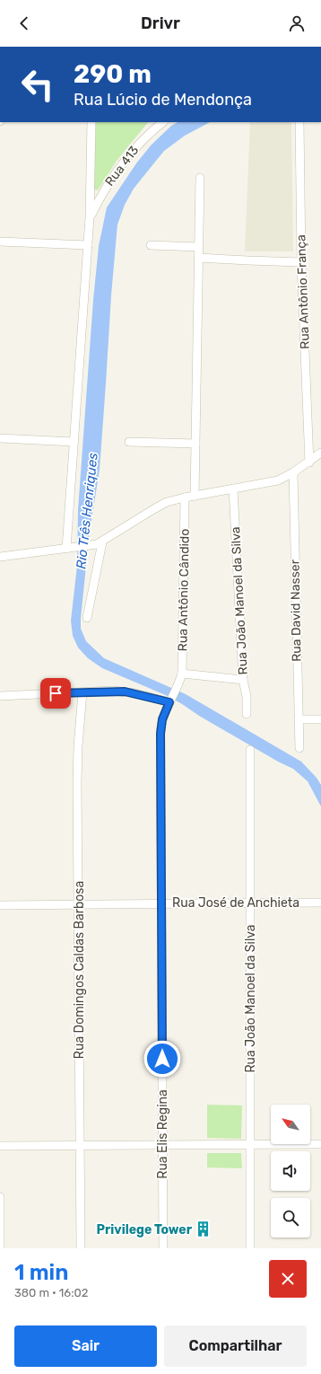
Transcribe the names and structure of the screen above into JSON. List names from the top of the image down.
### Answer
{
  "streets": {
    "street": [
      "Rua 413",
      "Rua Antônio França",
      "Rua Antônio Cândido",
      "Rua João Manoel da Silva",
      "Rua David Nasser",
      "Rua José de Anchieta",
      "Rua Domingos Caldas Barbosa",
      "Rua Elis Regina"
    ]
  },
  "crossings": [
    ["Rua Antônio Cândido", "Rua Elis Regina"],
    ["Rua João Manoel da Silva", "Rua José de Anchieta"],
    ["Rua José de Anchieta", "Rua Domingos Caldas Barbosa"],
    ["Rua José de Anchieta", "Rua Elis Regina"]
  ],
  "water": ["Rio Três Henriques"],
  "places": {
    "building": ["Privilege Tower"]
  },
  "north": "top left",
  "page": {
    "header": "Drivr",
    "turn": ["290 m", "Rua Lúcio de Mendonça"],
    "heading": ["1 min", "380 m · 16:02"],
    "buttons": ["Sair", "Compartilhar"]
  }
}
